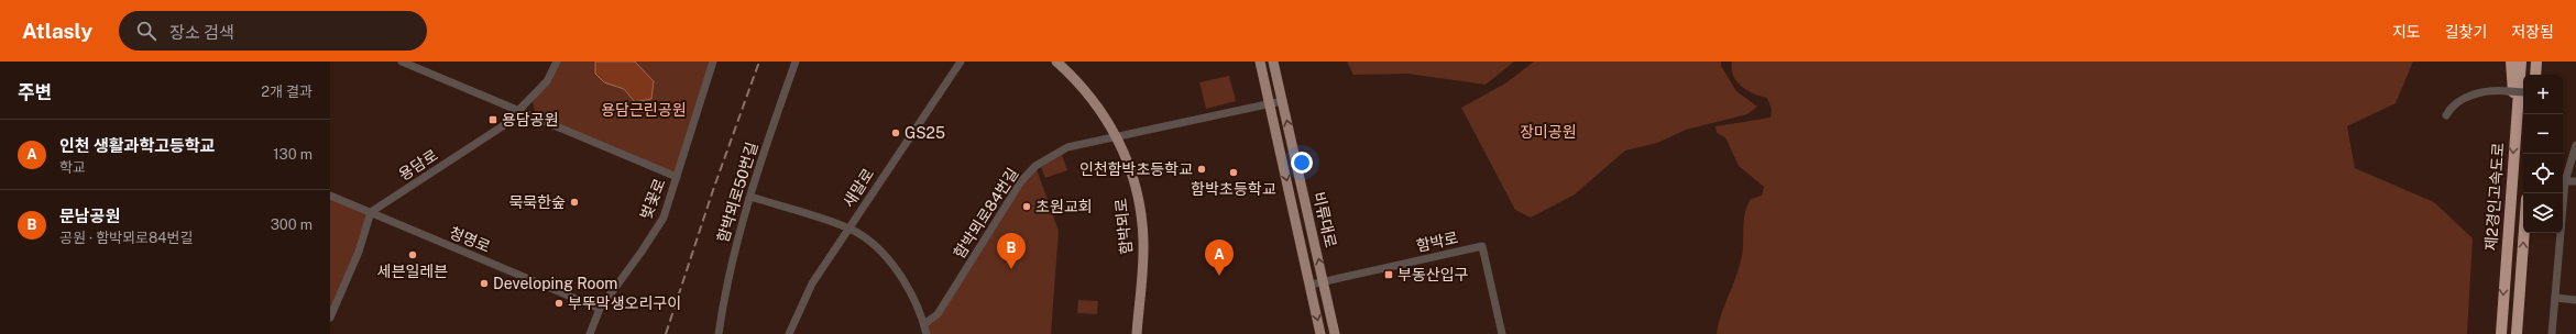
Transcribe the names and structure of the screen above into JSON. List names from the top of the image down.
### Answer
{
  "streets": {
    "highway": ["제2경인고속도로"],
    "main road": ["비류대로", "함박뫼로"],
    "street": [
      "용담로",
      "새말로",
      "함박뫼로50번길",
      "벚꽃로",
      "함박뫼로84번길",
      "청명로",
      "함박로"
    ]
  },
  "crossings": [
    ["용담로", "청명로"],
    ["벚꽃로", "청명로"],
    ["함박뫼로84번길", "비류대로"],
    ["함박뫼로84번길", "함박뫼로"],
    ["비류대로", "함박로"]
  ],
  "parks": ["용담근린공원", "장미공원"],
  "places": {
    "transit": ["용담공원", "부동산입구"],
    "other": [
      "GS25",
      "인천함박초등학교",
      "함박초등학교",
      "묵묵한숲",
      "초원교회",
      "세븐일레븐",
      "Developing Room",
      "부뚜막생오리구이"
    ]
  },
  "page": {
    "header": "Atlasly",
    "search": "장소 검색",
    "nav": ["지도", "길찾기", "저장됨"],
    "heading": ["주변", "2개 결과"],
    "map_buttons": ["+", "−"],
    "list": [
      {
        "mark": "A",
        "name": "인천 생활과학고등학교",
        "note": "학교",
        "value": "130 m"
      },
      {
        "mark": "B",
        "name": "문남공원",
        "note": "공원 · 함박뫼로84번길",
        "value": "300 m"
      }
    ],
    "pins": ["B", "A"]
  }
}
